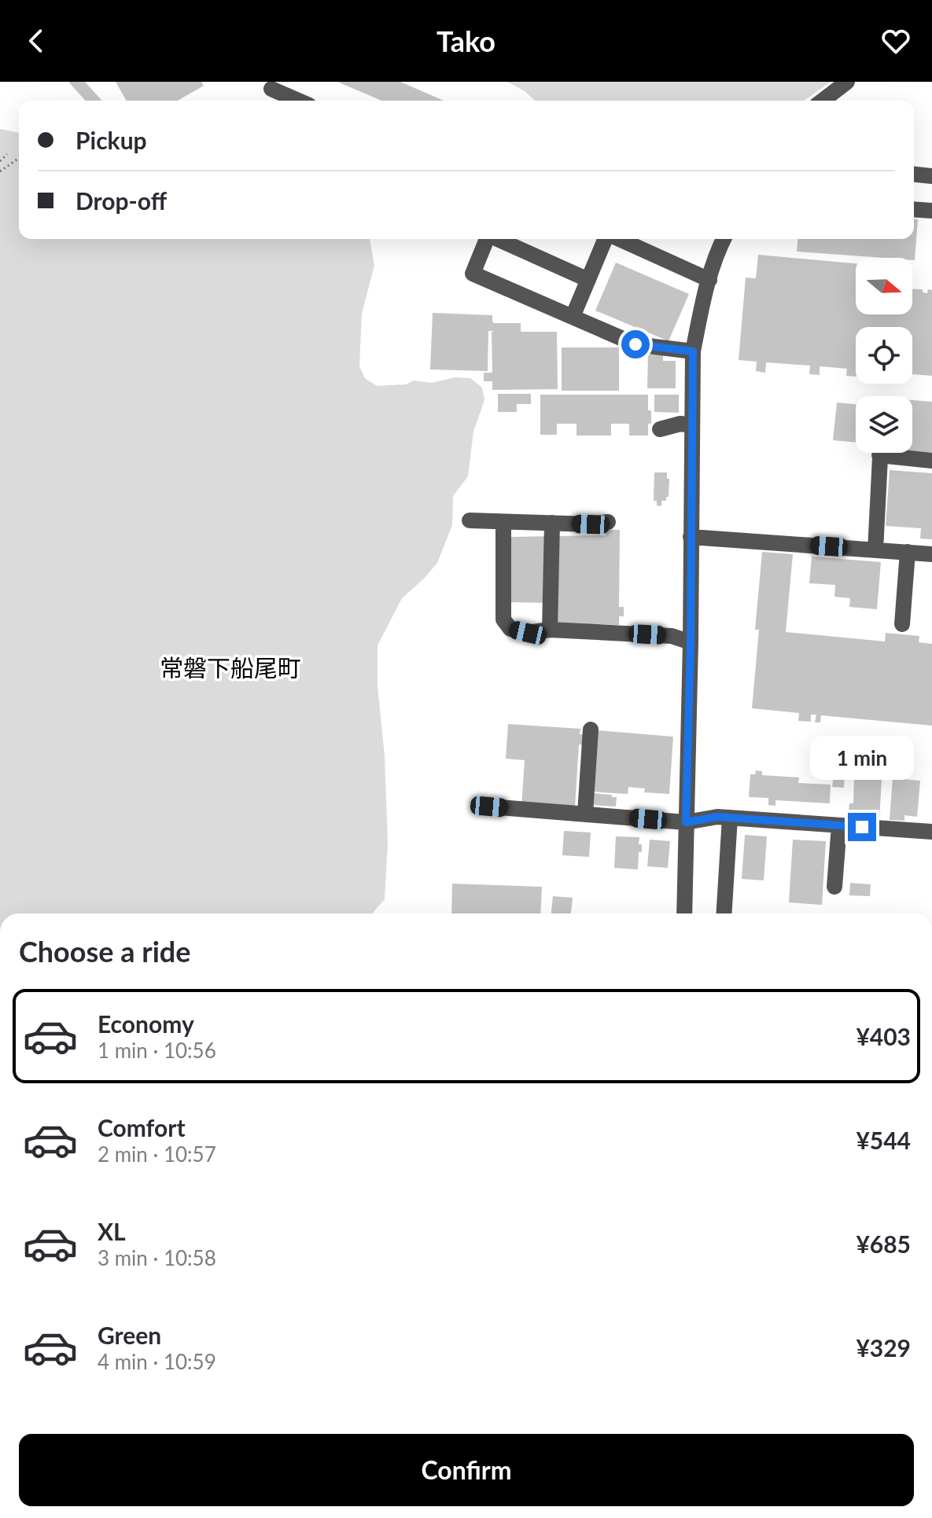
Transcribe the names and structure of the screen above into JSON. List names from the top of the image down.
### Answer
{
  "districts": ["常磐下船尾町"],
  "north": "right",
  "page": {
    "header": "Tako",
    "banner": ["Pickup", "Drop-off"],
    "bubble": "1 min",
    "heading": "Choose a ride",
    "list": [
      {
        "name": "Economy",
        "note": "1 min · 10:56",
        "value": "¥403"
      },
      {
        "name": "Comfort",
        "note": "2 min · 10:57",
        "value": "¥544"
      },
      {
        "name": "XL",
        "note": "3 min · 10:58",
        "value": "¥685"
      },
      {
        "name": "Green",
        "note": "4 min · 10:59",
        "value": "¥329"
      }
    ],
    "buttons": "Confirm"
  }
}
